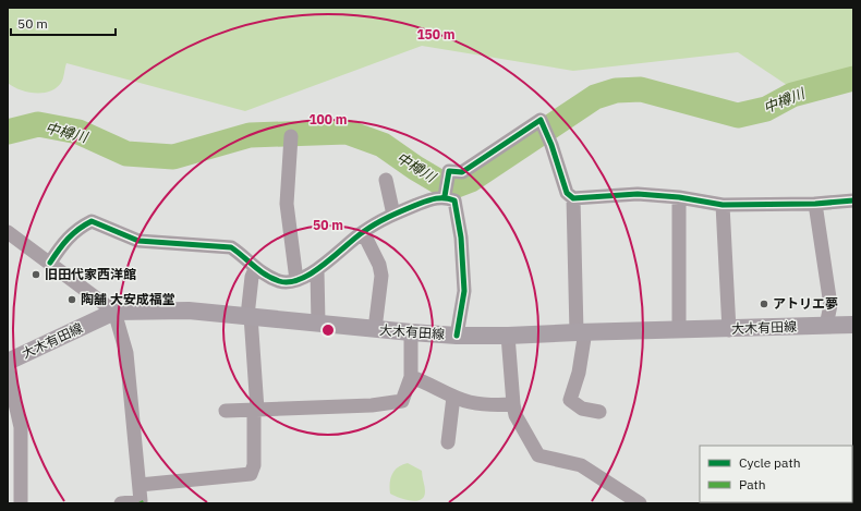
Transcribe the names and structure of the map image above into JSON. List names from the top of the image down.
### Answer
{
  "streets": {
    "main road": ["大木有田線"]
  },
  "water": ["中樽川"],
  "places": ["旧田代家西洋館", "陶舗 大安成福堂", "アトリエ夢"],
  "legend": ["Cycle path", "Path"],
  "scale_bar": "50 m",
  "rings": ["150 m", "100 m", "50 m"]
}
